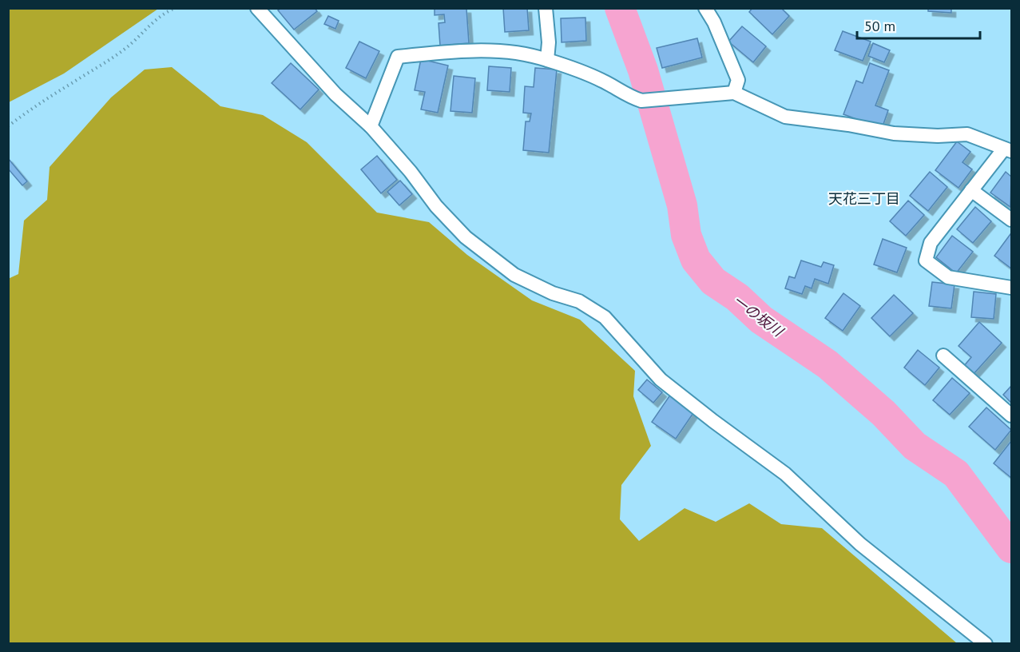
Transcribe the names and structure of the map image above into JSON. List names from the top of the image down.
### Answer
{
  "districts": ["天花三丁目"],
  "water": ["一の坂川"],
  "scale_bar": "50 m"
}
